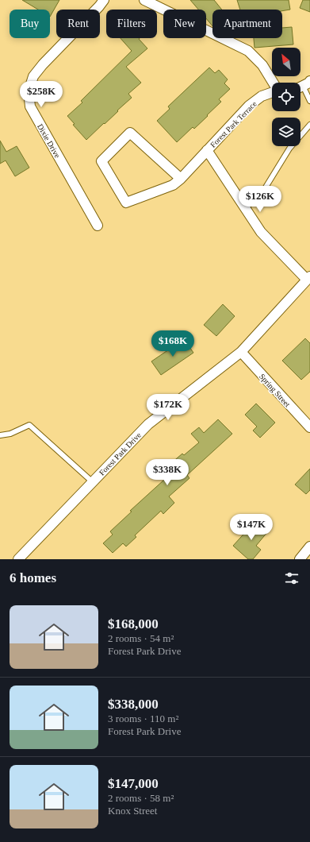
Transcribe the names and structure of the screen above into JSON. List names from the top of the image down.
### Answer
{
  "streets": {
    "street": [
      "Forest Park Terrace",
      "Dixie Drive",
      "Spring Street",
      "Forest Park Drive"
    ]
  },
  "crossings": [
    ["Forest Park Terrace", "Forest Park Drive"],
    ["Spring Street", "Forest Park Drive"]
  ],
  "north": "top left",
  "page": {
    "chip": [
      "Buy",
      "Rent",
      "Filters",
      "New",
      "Apartment"
    ],
    "price": [
      "$258K",
      "$126K",
      "$168K",
      "$172K",
      "$338K",
      "$147K"
    ],
    "heading": "6 homes",
    "list": [
      {
        "name": "$168,000",
        "note": "2 rooms · 54 m² · Forest Park Drive"
      },
      {
        "name": "$338,000",
        "note": "3 rooms · 110 m² · Forest Park Drive"
      },
      {
        "name": "$147,000",
        "note": "2 rooms · 58 m² · Knox Street"
      }
    ]
  }
}
